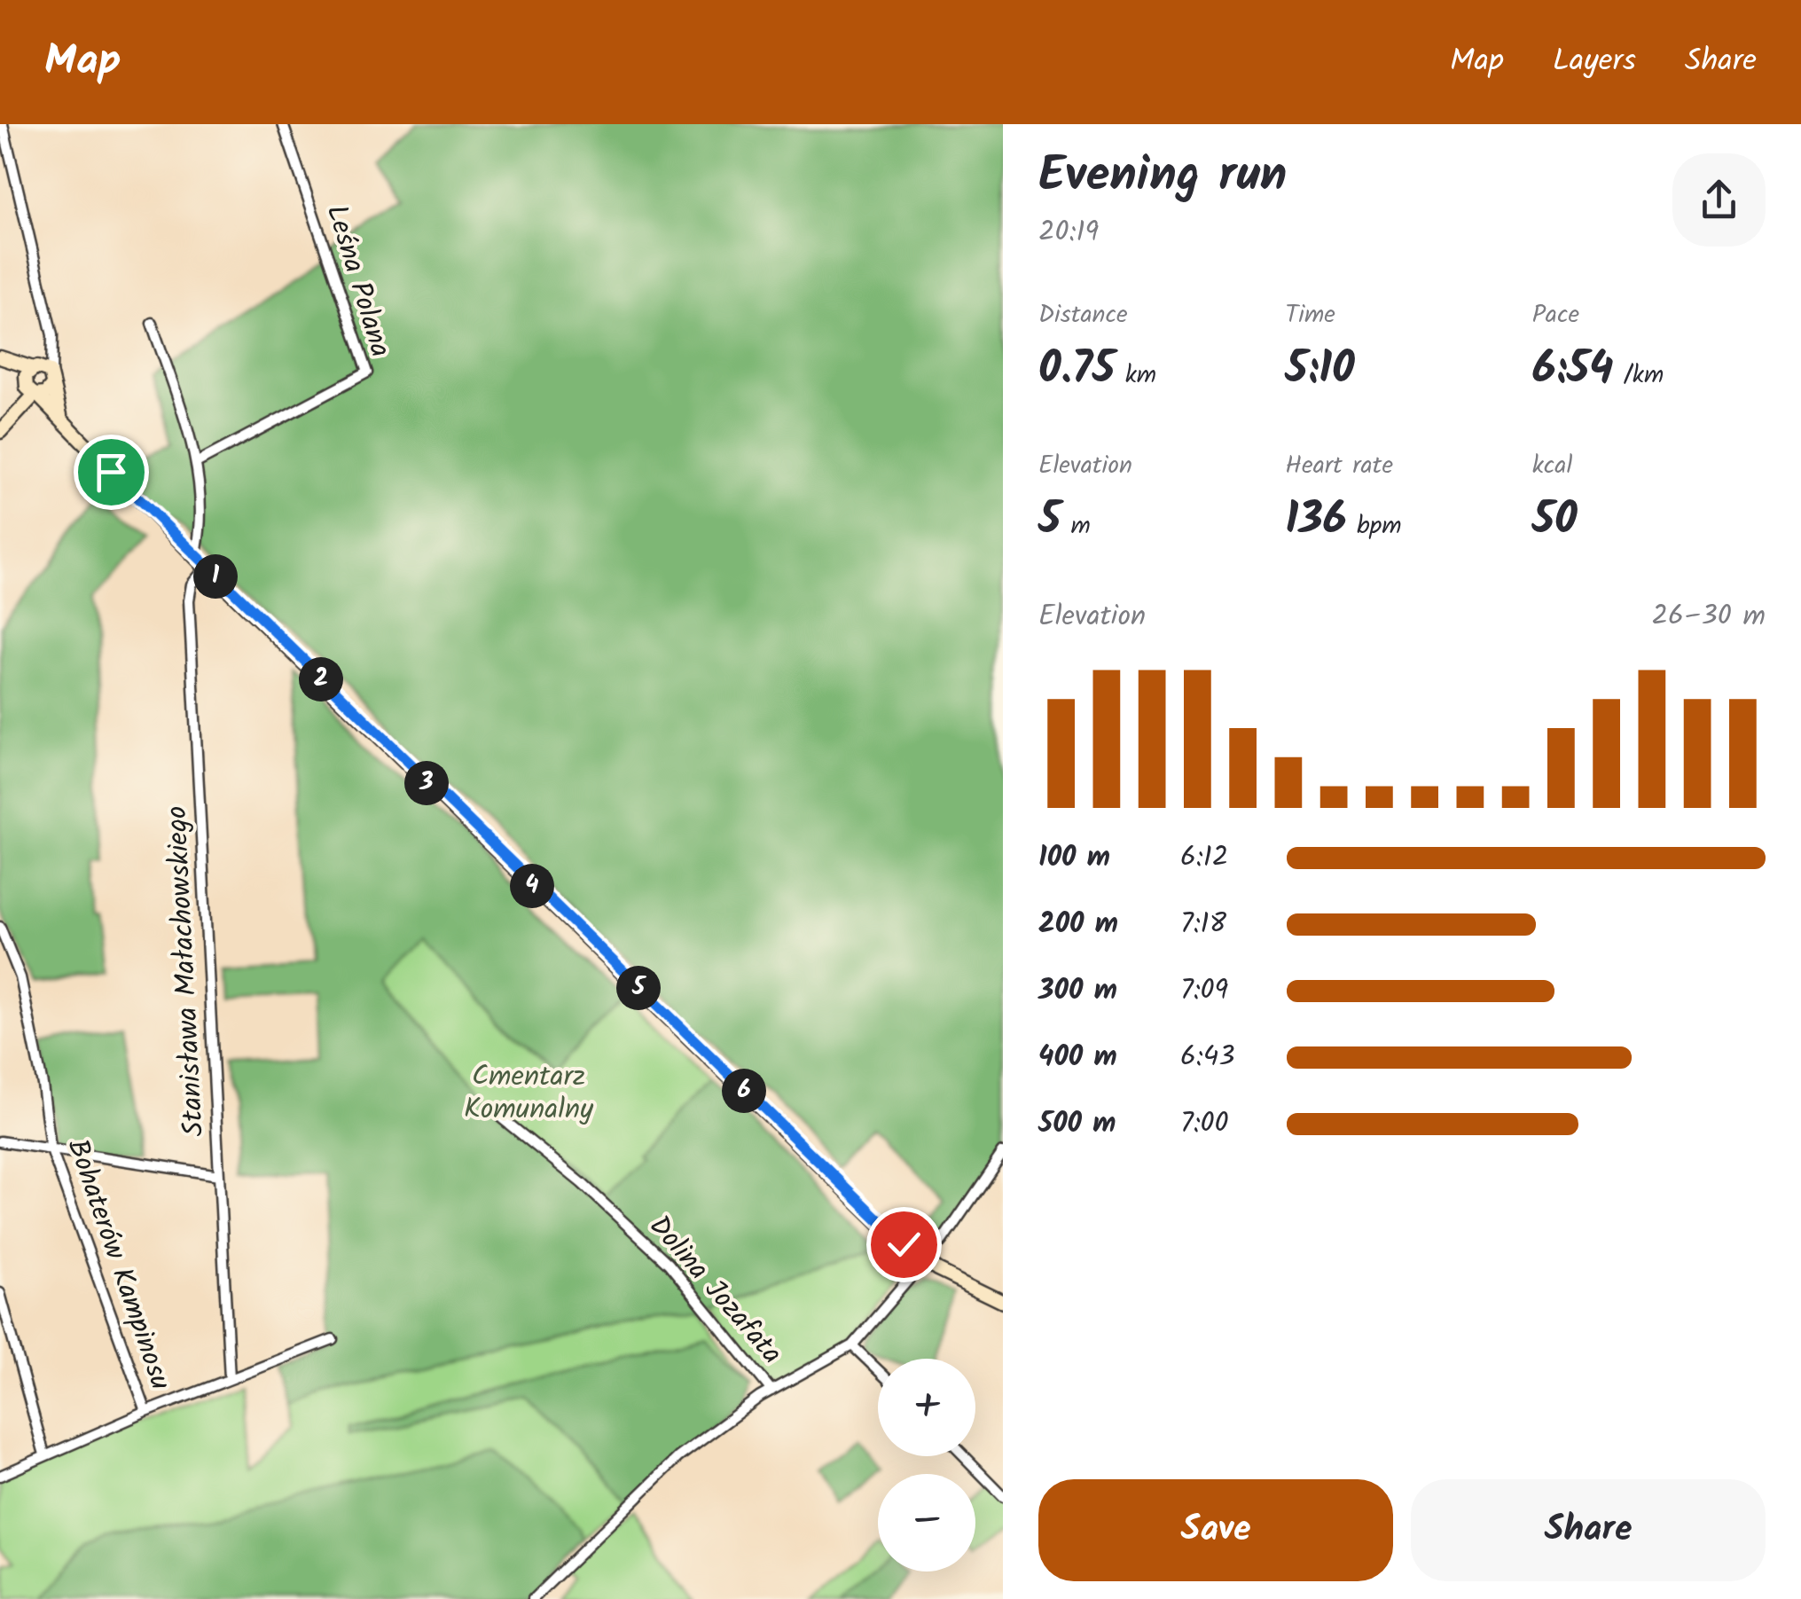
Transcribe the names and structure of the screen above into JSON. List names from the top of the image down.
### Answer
{
  "streets": {
    "street": [
      "Leśna Polana",
      "Stanisława Małachowskiego",
      "Bohaterów Kampinosu",
      "Dolina Jozafata"
    ]
  },
  "parks": ["Cmentarz Komunalny"],
  "page": {
    "header": "Map",
    "nav": ["Map", "Layers", "Share"],
    "heading": ["Evening run", "20:19"],
    "stats": [
      ["Distance", "0.75 km"],
      ["Time", "5:10"],
      ["Pace", "6:54 /km"],
      ["Elevation", "5 m"],
      ["Heart rate", "136 bpm"],
      ["kcal", "50"]
    ],
    "pins": [
      "1",
      "2",
      "3",
      "4",
      "5",
      "6"
    ],
    "chart": ["Elevation", "26–30 m"],
    "list": [
      {
        "name": "100 m",
        "note": "6:12"
      },
      {
        "name": "200 m",
        "note": "7:18"
      },
      {
        "name": "300 m",
        "note": "7:09"
      },
      {
        "name": "400 m",
        "note": "6:43"
      },
      {
        "name": "500 m",
        "note": "7:00"
      }
    ],
    "map_buttons": ["+", "−"],
    "buttons": ["Save", "Share"]
  }
}
